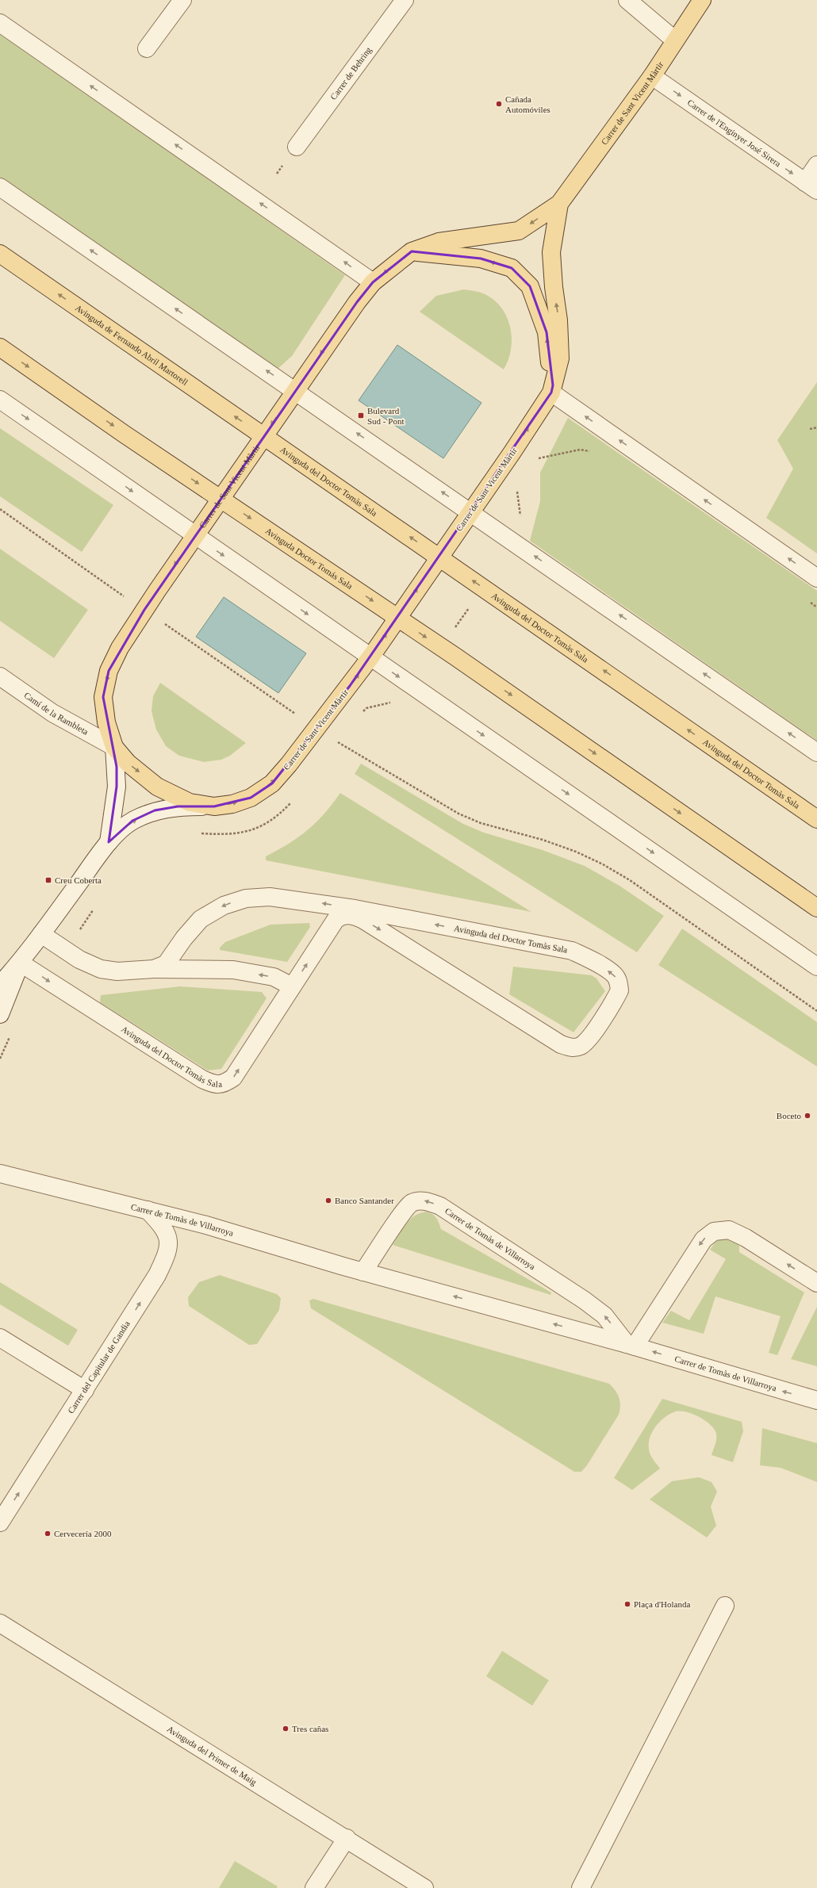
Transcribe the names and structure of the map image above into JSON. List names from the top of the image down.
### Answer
{
  "streets": {
    "main road": [
      "Carrer de Sant Vicent Màrtir",
      "Avinguda de Fernando Abril Martorell",
      "Avinguda del Doctor Tomàs Sala",
      "Avinguda Doctor Tomás Sala"
    ],
    "street": [
      "Carrer de Behring",
      "Carrer de l'Enginyer José Sirera",
      "Camí de la Rambleta",
      "Carrer de Tomàs de Villarroya",
      "Carrer del Capitular de Gandia",
      "Avinguda del Primer de Maig"
    ]
  },
  "crossings": [
    ["Carrer de Sant Vicent Màrtir", "Carrer de l'Enginyer José Sirera"],
    ["Carrer de Sant Vicent Màrtir", "Avinguda de Fernando Abril Martorell"],
    ["Carrer de Sant Vicent Màrtir", "Avinguda del Doctor Tomàs Sala"],
    ["Carrer de Sant Vicent Màrtir", "Avinguda Doctor Tomás Sala"],
    ["Carrer de Sant Vicent Màrtir", "Camí de la Rambleta"],
    ["Avinguda de Fernando Abril Martorell", "Avinguda del Doctor Tomàs Sala"],
    ["Carrer de Tomàs de Villarroya", "Carrer del Capitular de Gandia"]
  ],
  "one_way": [
    "Carrer de l'Enginyer José Sirera",
    "Avinguda Doctor Tomás Sala",
    "Carrer de Tomàs de Villarroya",
    "Carrer del Capitular de Gandia"
  ],
  "places": {
    "other": [
      "Cañada Automóviles",
      "Boceto",
      "Banco Santander",
      "Cervecería 2000",
      "Plaça d'Holanda",
      "Tres cañas"
    ],
    "transit": ["Bulevard Sud - Pont", "Creu Coberta"]
  }
}
